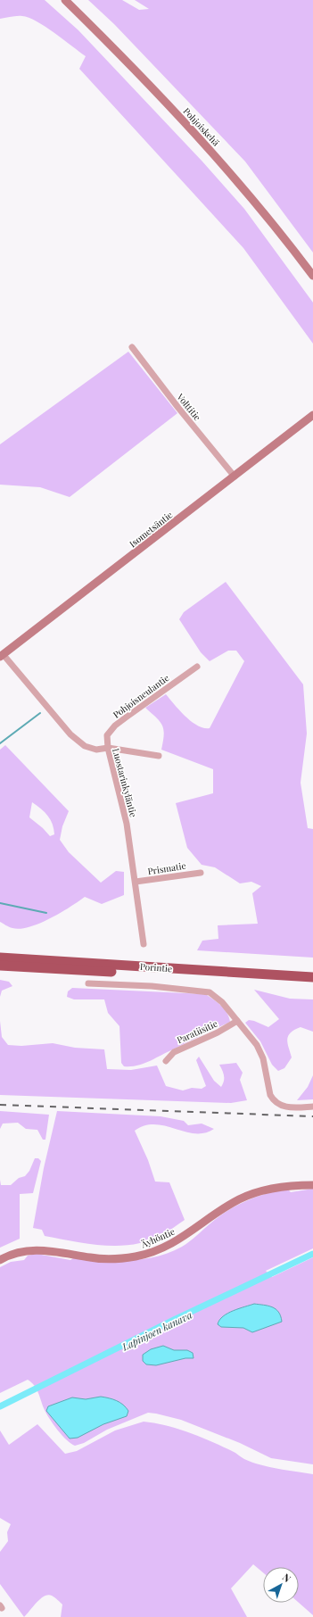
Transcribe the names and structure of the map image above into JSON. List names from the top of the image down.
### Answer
{
  "streets": {
    "highway": ["Porintie"],
    "main road": ["Pohjoiskehä", "Isometsäntie", "Äyhöntie"],
    "street": [
      "Volttitie",
      "Pohjoisneulantie",
      "Luostarinkyläntie",
      "Prismatie",
      "Paratiisitie"
    ]
  },
  "crossings": [
    ["Volttitie", "Isometsäntie"],
    ["Isometsäntie", "Luostarinkyläntie"],
    ["Pohjoisneulantie", "Luostarinkyläntie"],
    ["Luostarinkyläntie", "Prismatie"]
  ],
  "water": ["Lapinjoen kanava"],
  "north": "top right"
}
